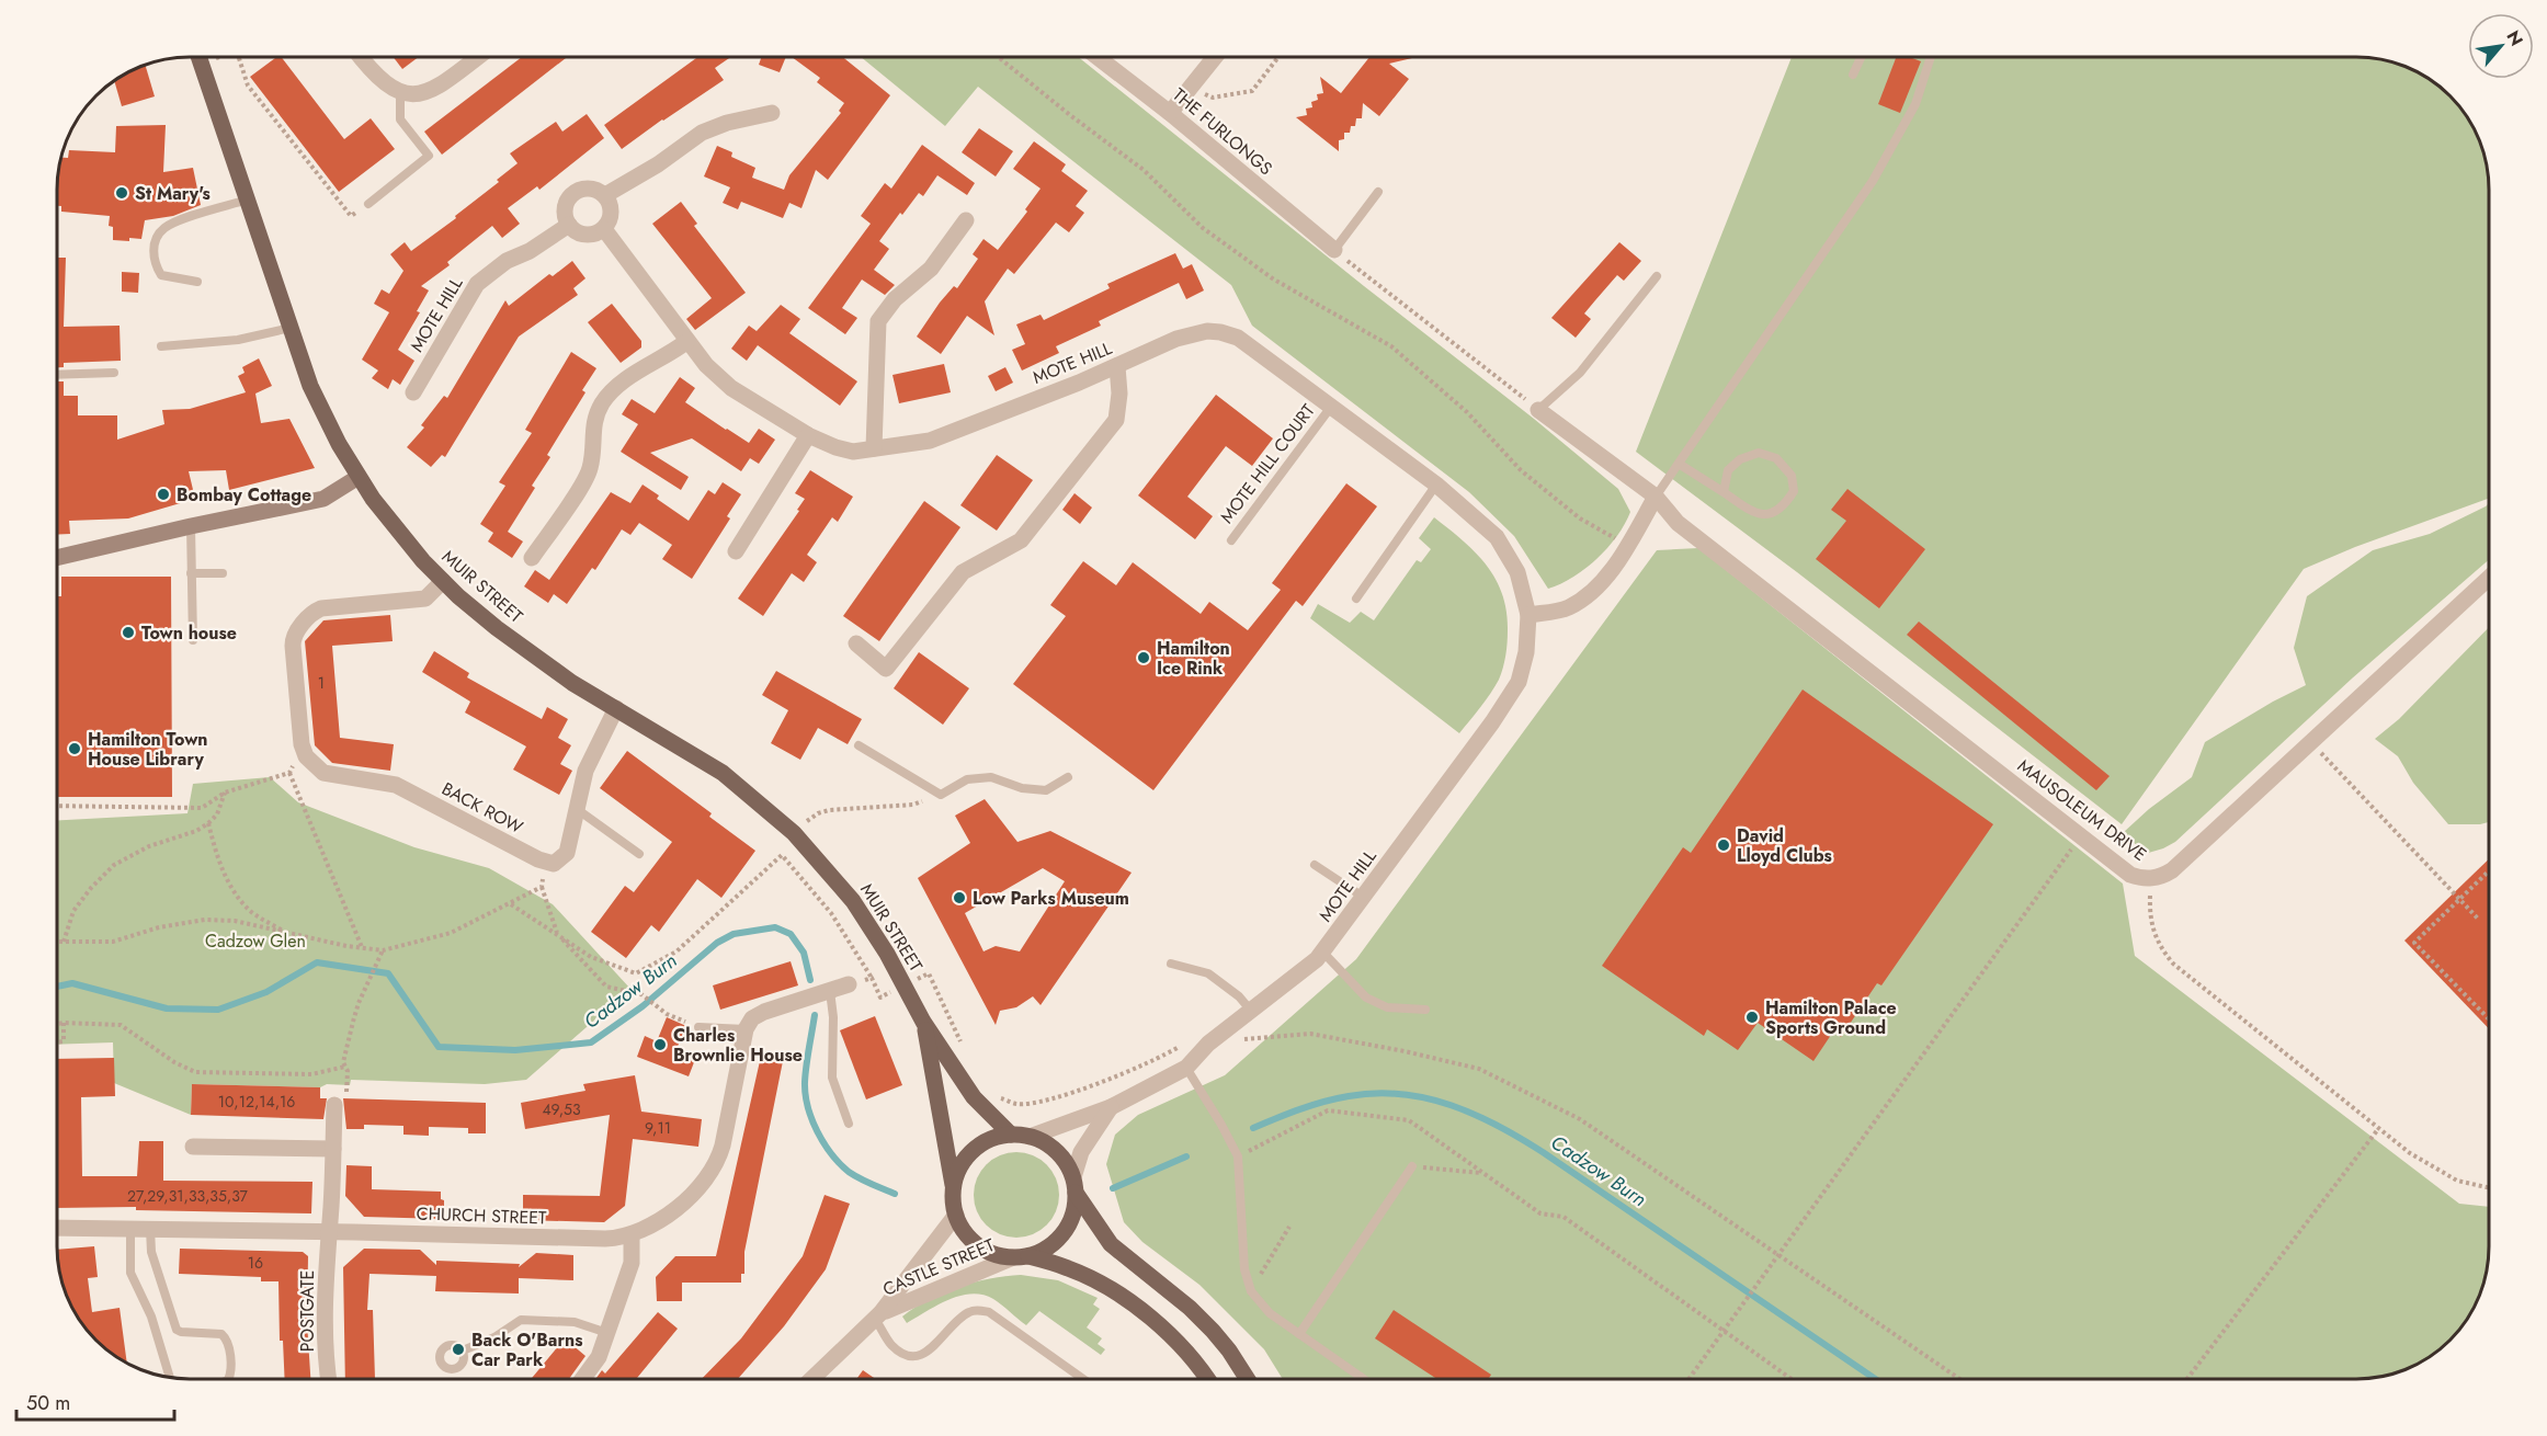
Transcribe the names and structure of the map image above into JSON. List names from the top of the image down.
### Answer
{
  "streets": {
    "main road": ["MUIR STREET"],
    "street": [
      "THE FURLONGS",
      "MOTE HILL",
      "BACK ROW",
      "MAUSOLEUM DRIVE",
      "CHURCH STREET",
      "CASTLE STREET",
      "POSTGATE"
    ],
    "lane": ["MOTE HILL COURT"]
  },
  "crossings": [
    ["MOTE HILL", "MOTE HILL COURT"],
    ["MOTE HILL", "MUIR STREET"],
    ["MOTE HILL", "CASTLE STREET"],
    ["MUIR STREET", "CASTLE STREET"],
    ["CHURCH STREET", "POSTGATE"]
  ],
  "water": ["Cadzow Burn"],
  "parks": ["Cadzow Glen"],
  "places": [
    "St Mary's",
    "Bombay Cottage",
    "Town house",
    "Hamilton Ice Rink",
    "Hamilton Town House Library",
    "David Lloyd Clubs",
    "Low Parks Museum",
    "Hamilton Palace Sports Ground",
    "Charles Brownlie House",
    "Back O'Barns Car Park"
  ],
  "house_numbers": [
    "1",
    "10,12,14,16",
    "49,53",
    "9,11",
    "27,29,31,33,35,37",
    "16"
  ],
  "scale_bar": "50 m",
  "north": "top right"
}
